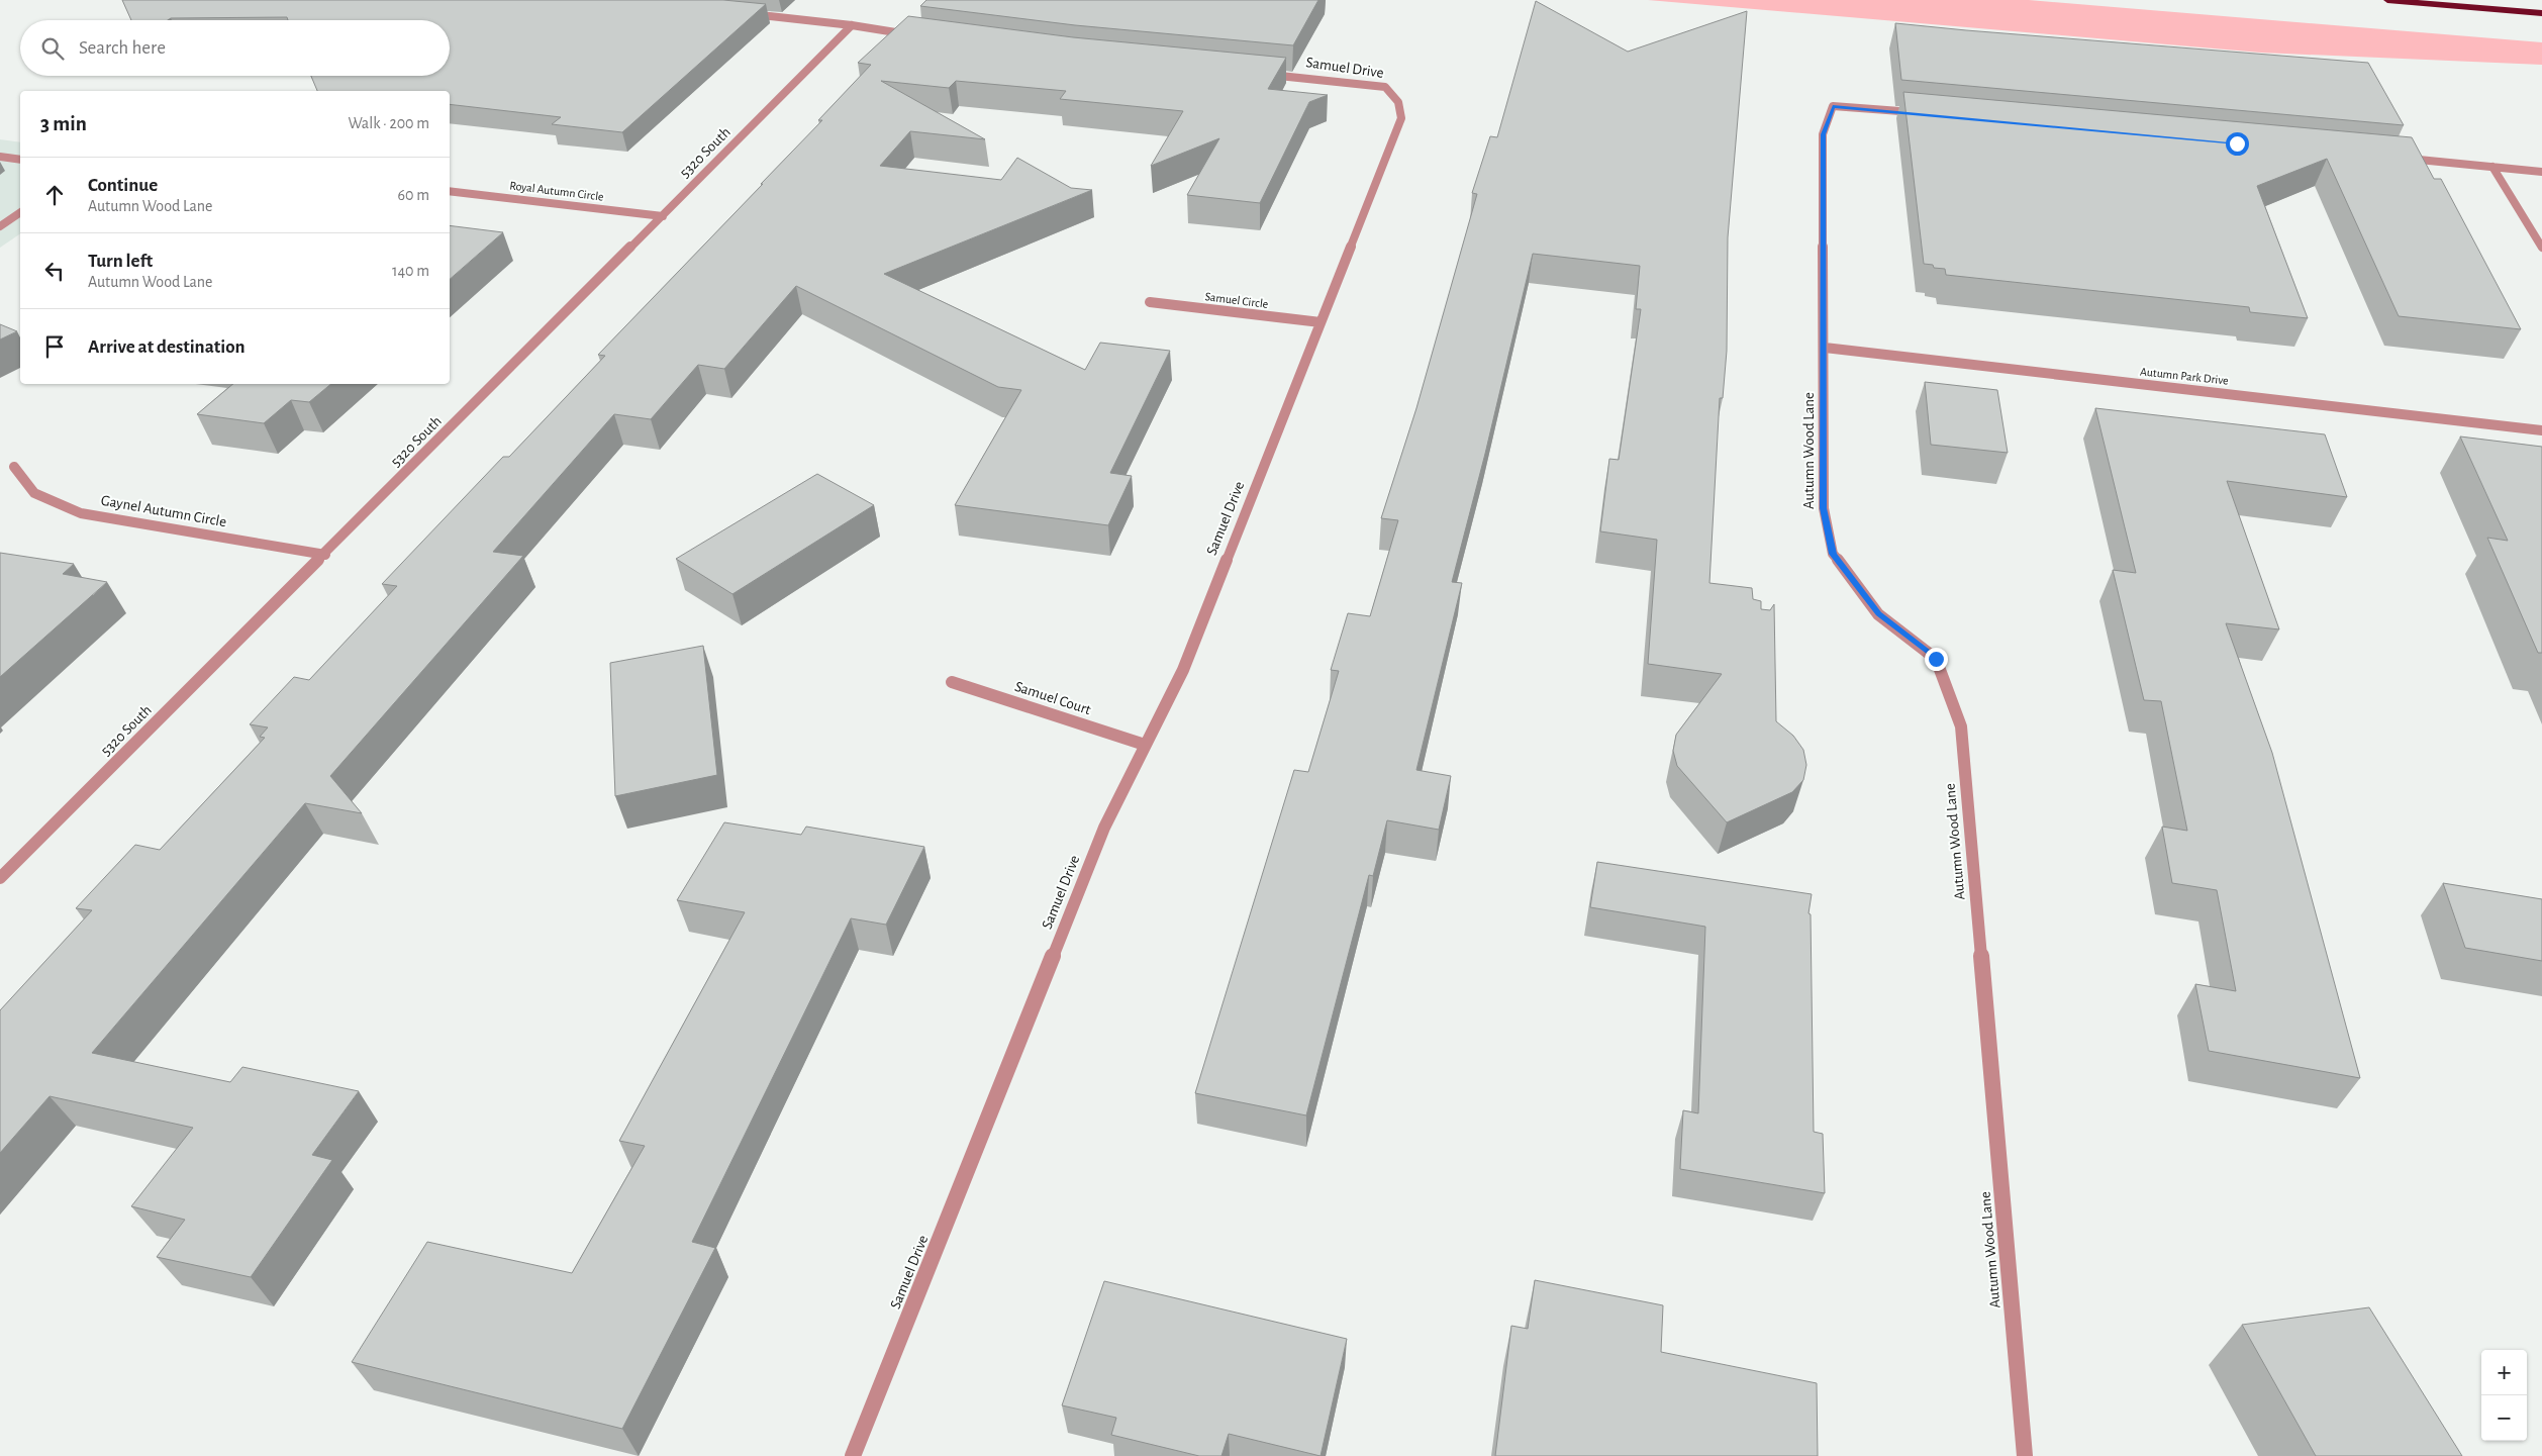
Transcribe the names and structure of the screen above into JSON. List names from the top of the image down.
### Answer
{
  "streets": {
    "street": [
      "Samuel Drive",
      "5320 South",
      "Royal Autumn Circle",
      "Samuel Circle",
      "Autumn Park Drive",
      "Autumn Wood Lane",
      "Gaynel Autumn Circle",
      "Samuel Court"
    ]
  },
  "crossings": [
    ["Samuel Drive", "Samuel Circle"],
    ["Samuel Drive", "Samuel Court"],
    ["5320 South", "Royal Autumn Circle"],
    ["5320 South", "Gaynel Autumn Circle"],
    ["Autumn Park Drive", "Autumn Wood Lane"]
  ],
  "page": {
    "search": "Search here",
    "heading": ["3 min", "Walk · 200 m"],
    "list": [
      ["Continue", "Autumn Wood Lane", "60 m"],
      ["Turn left", "Autumn Wood Lane", "140 m"],
      "Arrive at destination"
    ],
    "map_buttons": ["+", "−"]
  }
}
